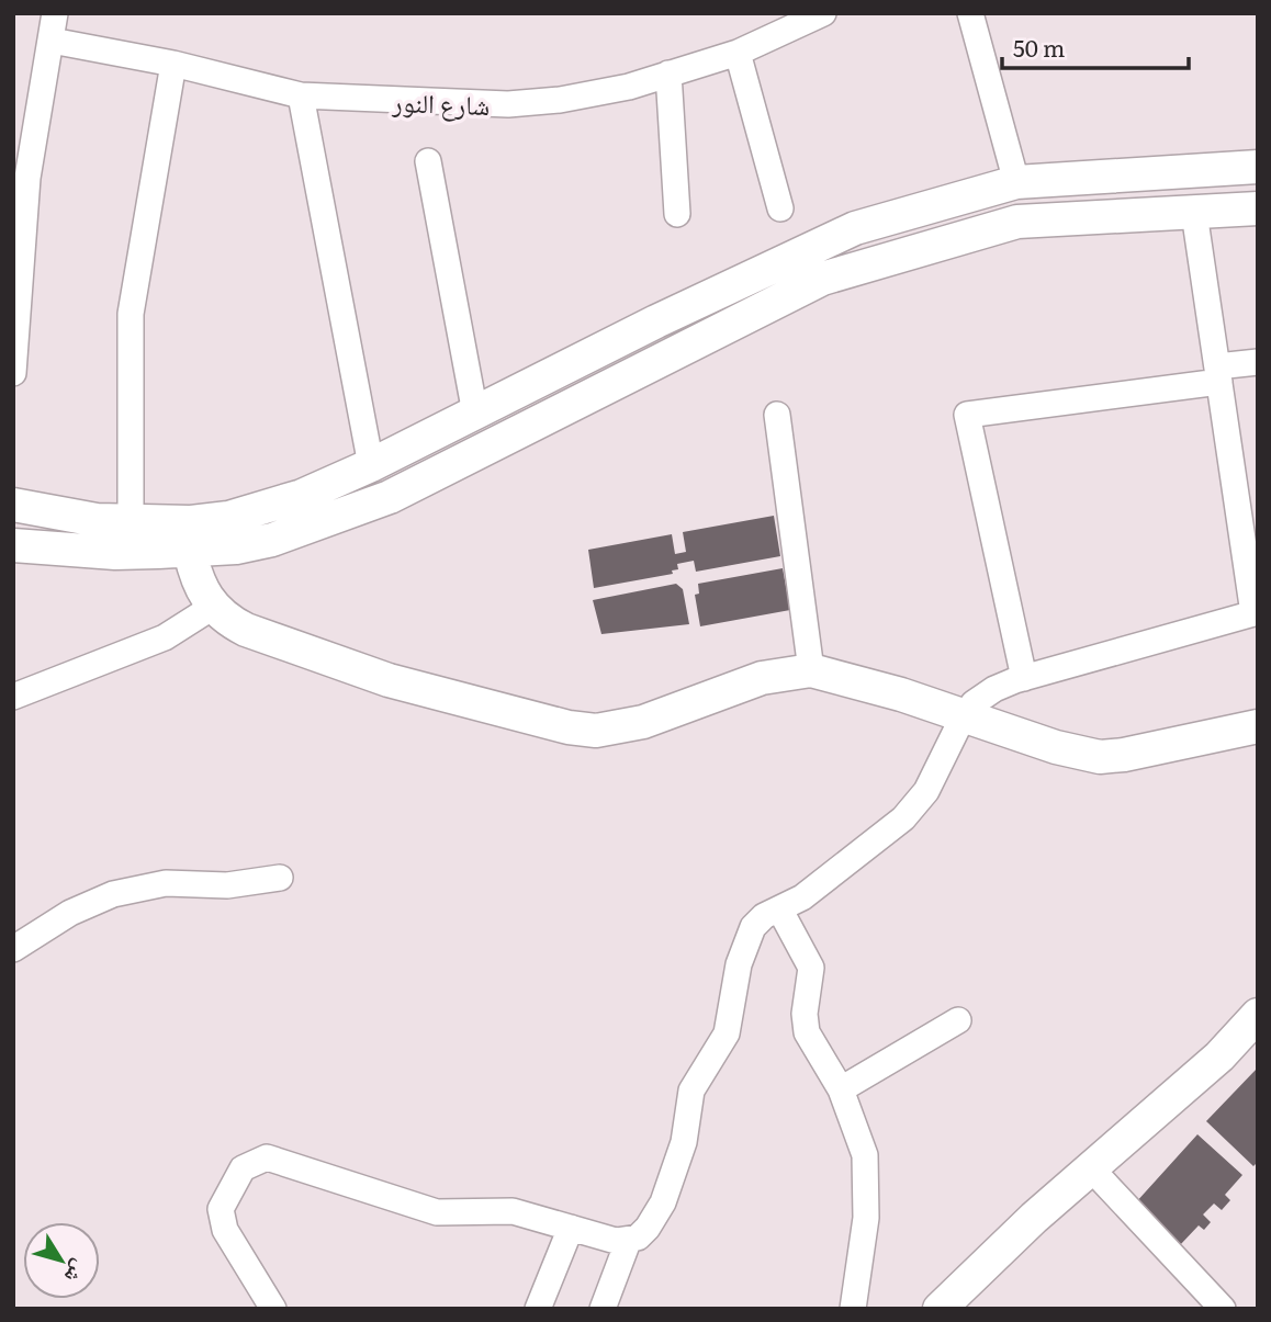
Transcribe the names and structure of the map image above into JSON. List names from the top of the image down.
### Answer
{
  "streets": {
    "street": ["شارع النور"]
  },
  "scale_bar": "50 m",
  "north": "bottom right"
}
